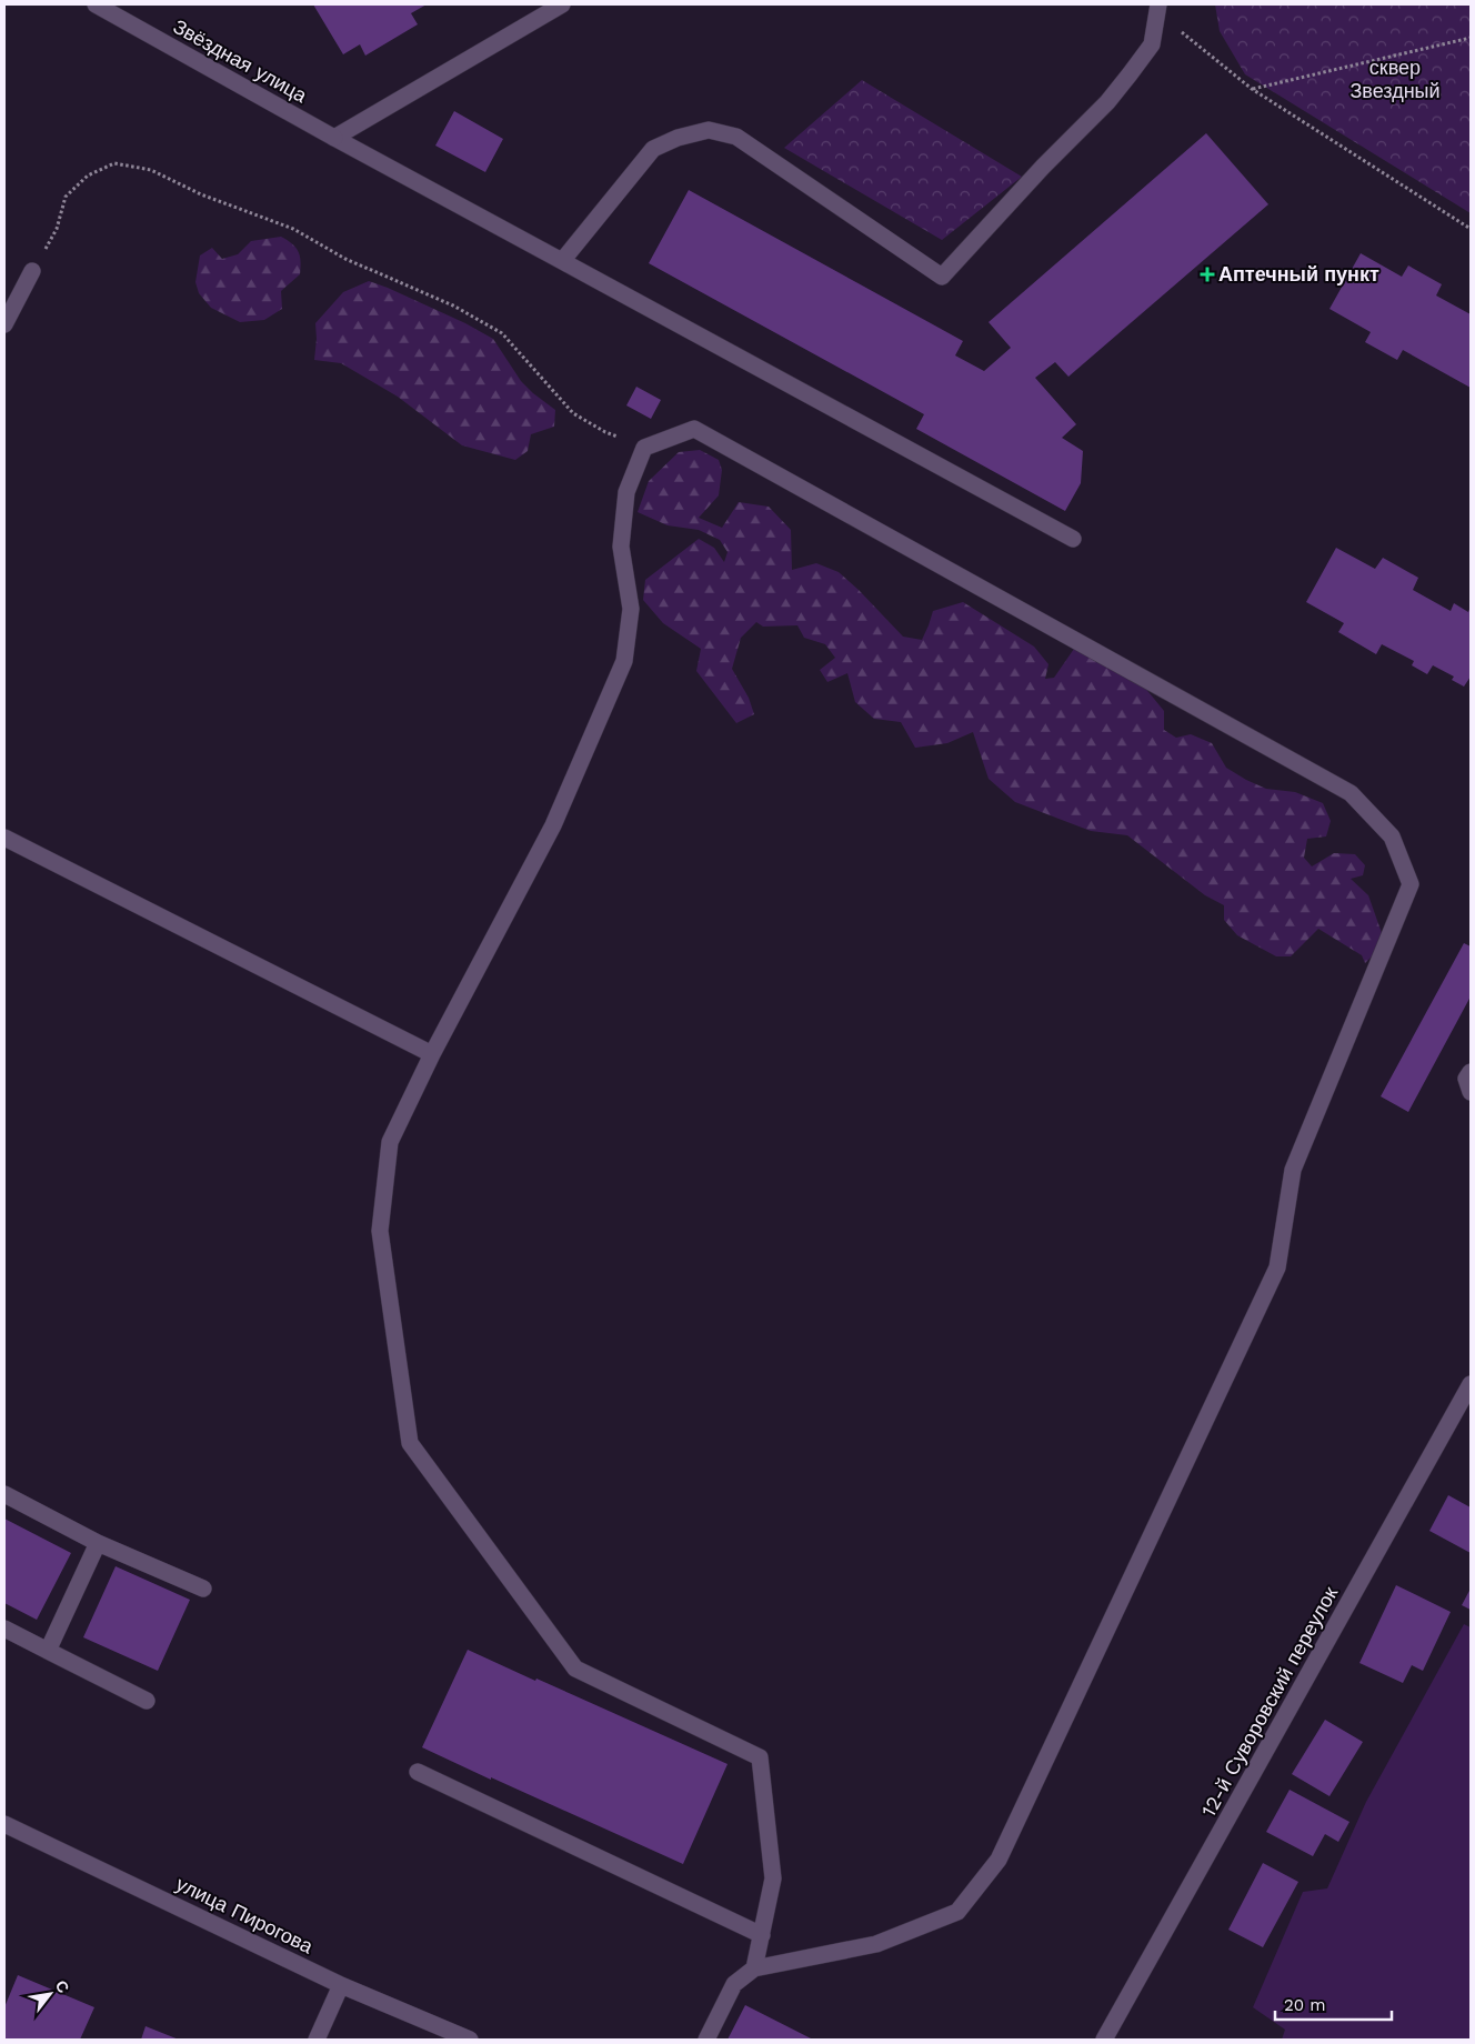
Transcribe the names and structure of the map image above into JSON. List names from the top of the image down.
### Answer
{
  "streets": {
    "street": ["Звёздная улица", "12-й Суворовский переулок", "улица Пирогова"]
  },
  "parks": ["сквер Звездный"],
  "places": {
    "health": ["Аптечный пункт"]
  },
  "scale_bar": "20 m",
  "north": "top right"
}
